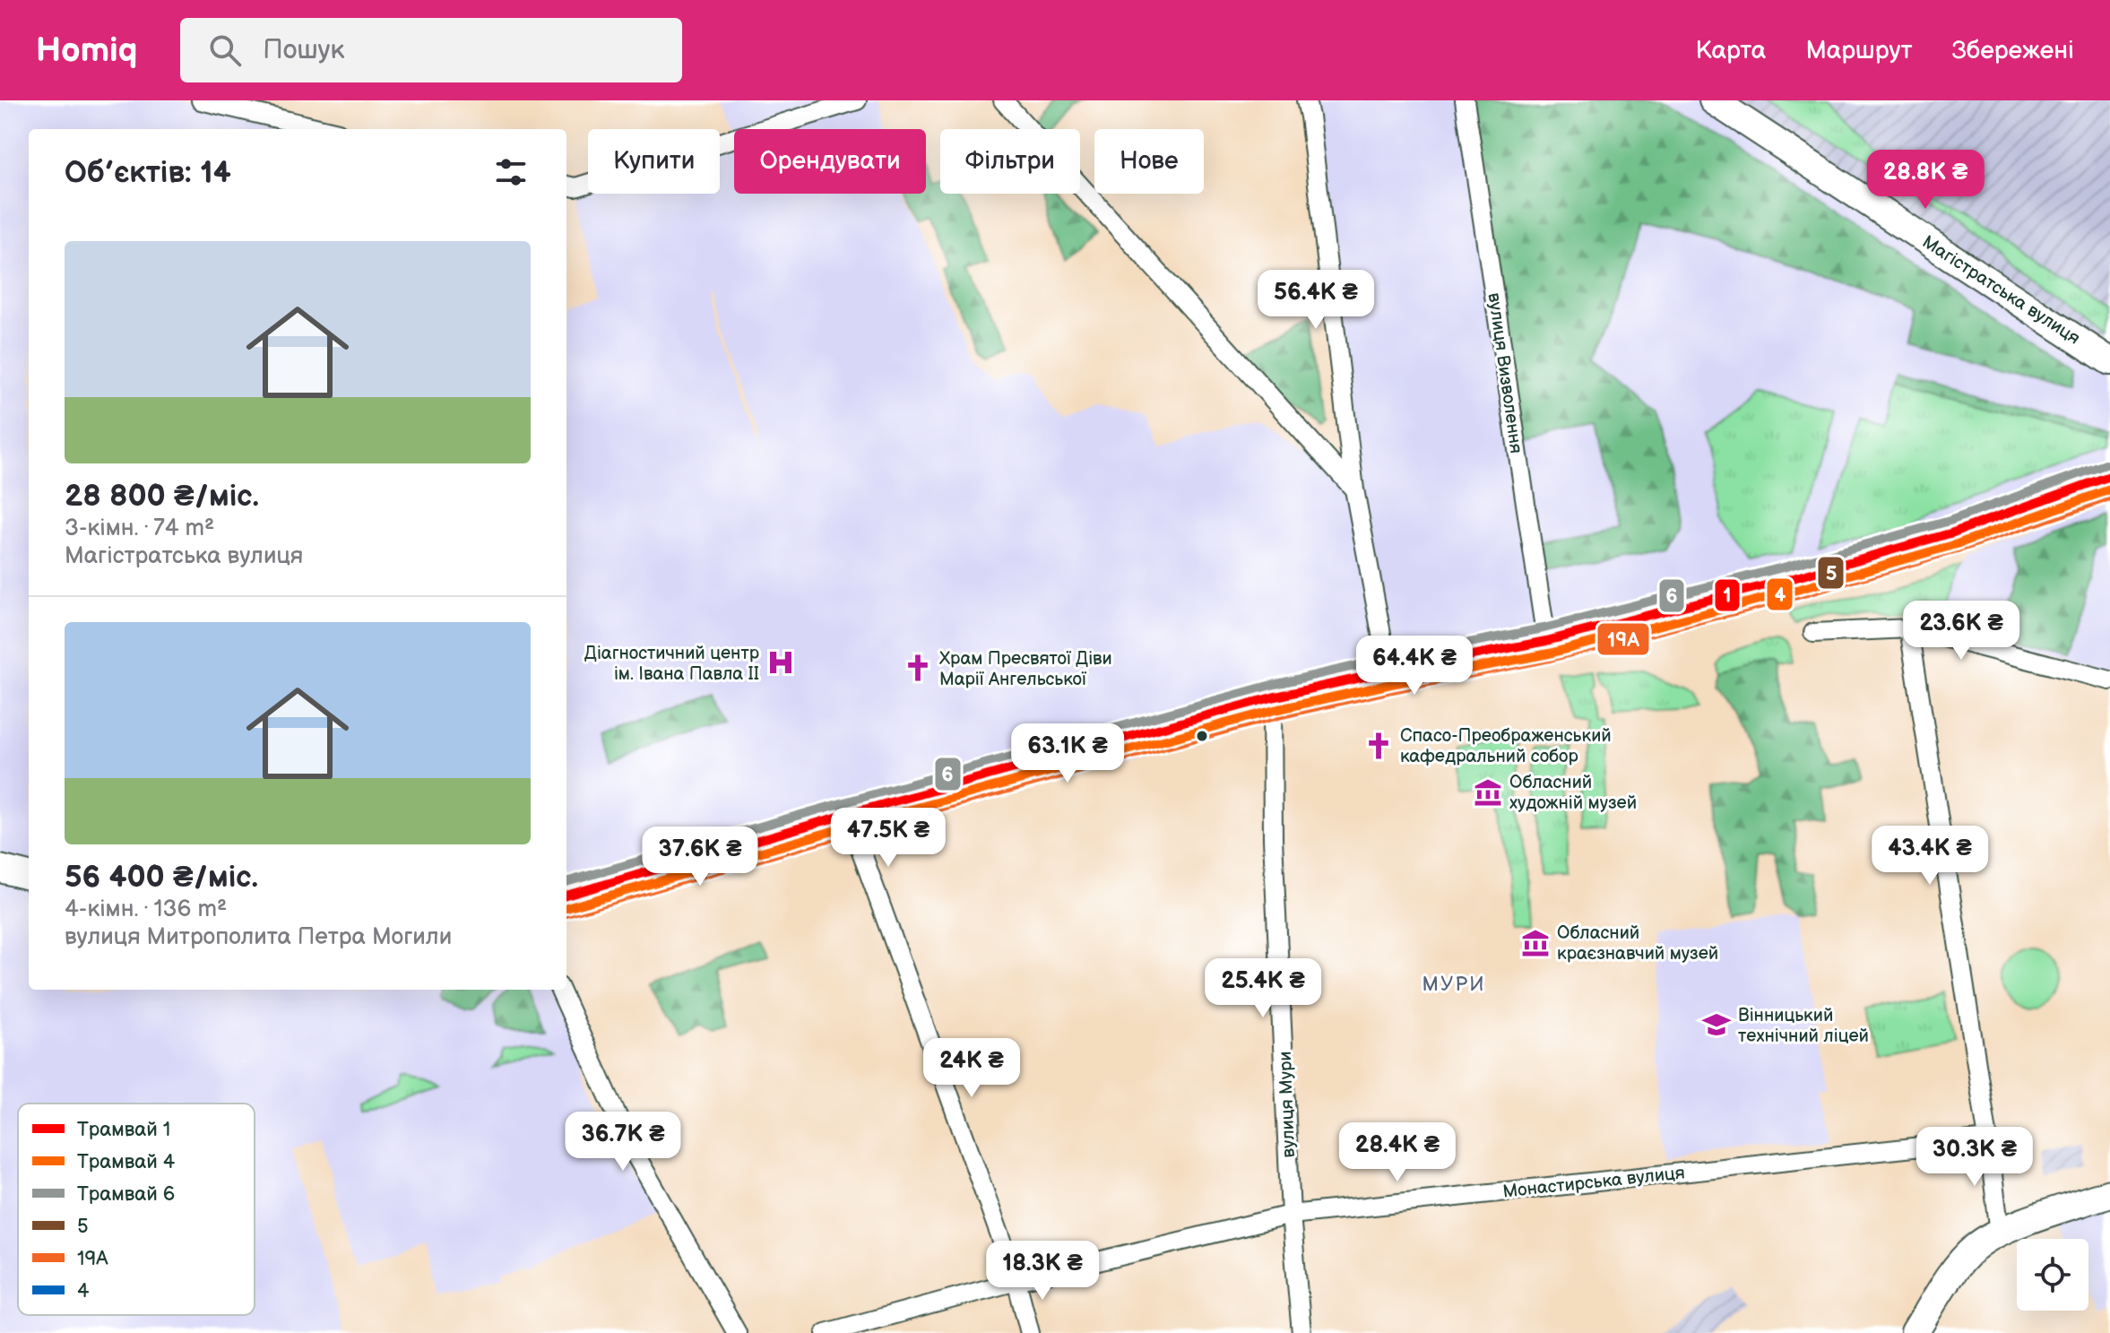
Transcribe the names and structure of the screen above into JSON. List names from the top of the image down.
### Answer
{
  "streets": {
    "street": [
      "Магістратська вулиця",
      "вулиця Визволення",
      "вулиця Мури",
      "Монастирська вулиця"
    ]
  },
  "crossings": [
    ["вулиця Мури", "Монастирська вулиця"]
  ],
  "districts": ["МУРИ"],
  "places": {
    "hospital": ["Діагностичний центр ім. Івана Павла II"],
    "church": ["Храм Пресвятої Діви Марії Ангельської", "Спасо-Преображенський кафедральний собор"],
    "museum": ["Обласний художній музей", "Обласний краєзнавчий музей"],
    "school or university": ["Вінницький технічний ліцей"]
  },
  "lines": [
    "tram line 6",
    "transit line 4",
    "tram line 1",
    "transit line 5",
    "tram line 4",
    "transit line 19А"
  ],
  "legend": [
    "Трамвай 1",
    "Трамвай 4",
    "Трамвай 6",
    "5",
    "19А",
    "4"
  ],
  "page": {
    "header": "Homiq",
    "search": "Пошук",
    "nav": ["Карта", "Маршрут", "Збережені"],
    "chip": [
      "Купити",
      "Орендувати",
      "Фільтри",
      "Нове"
    ],
    "heading": "Об’єктів: 14",
    "price": [
      "28.8K ₴",
      "56.4K ₴",
      "23.6K ₴",
      "64.4K ₴",
      "63.1K ₴",
      "47.5K ₴",
      "43.4K ₴",
      "37.6K ₴",
      "25.4K ₴",
      "24K ₴",
      "36.7K ₴",
      "28.4K ₴",
      "30.3K ₴",
      "18.3K ₴"
    ],
    "list": [
      {
        "name": "28 800 ₴/міс.",
        "note": "3-кімн. · 74 m² · Магістратська вулиця"
      },
      {
        "name": "56 400 ₴/міс.",
        "note": "4-кімн. · 136 m² · вулиця Митрополита Петра Могили"
      }
    ]
  }
}
